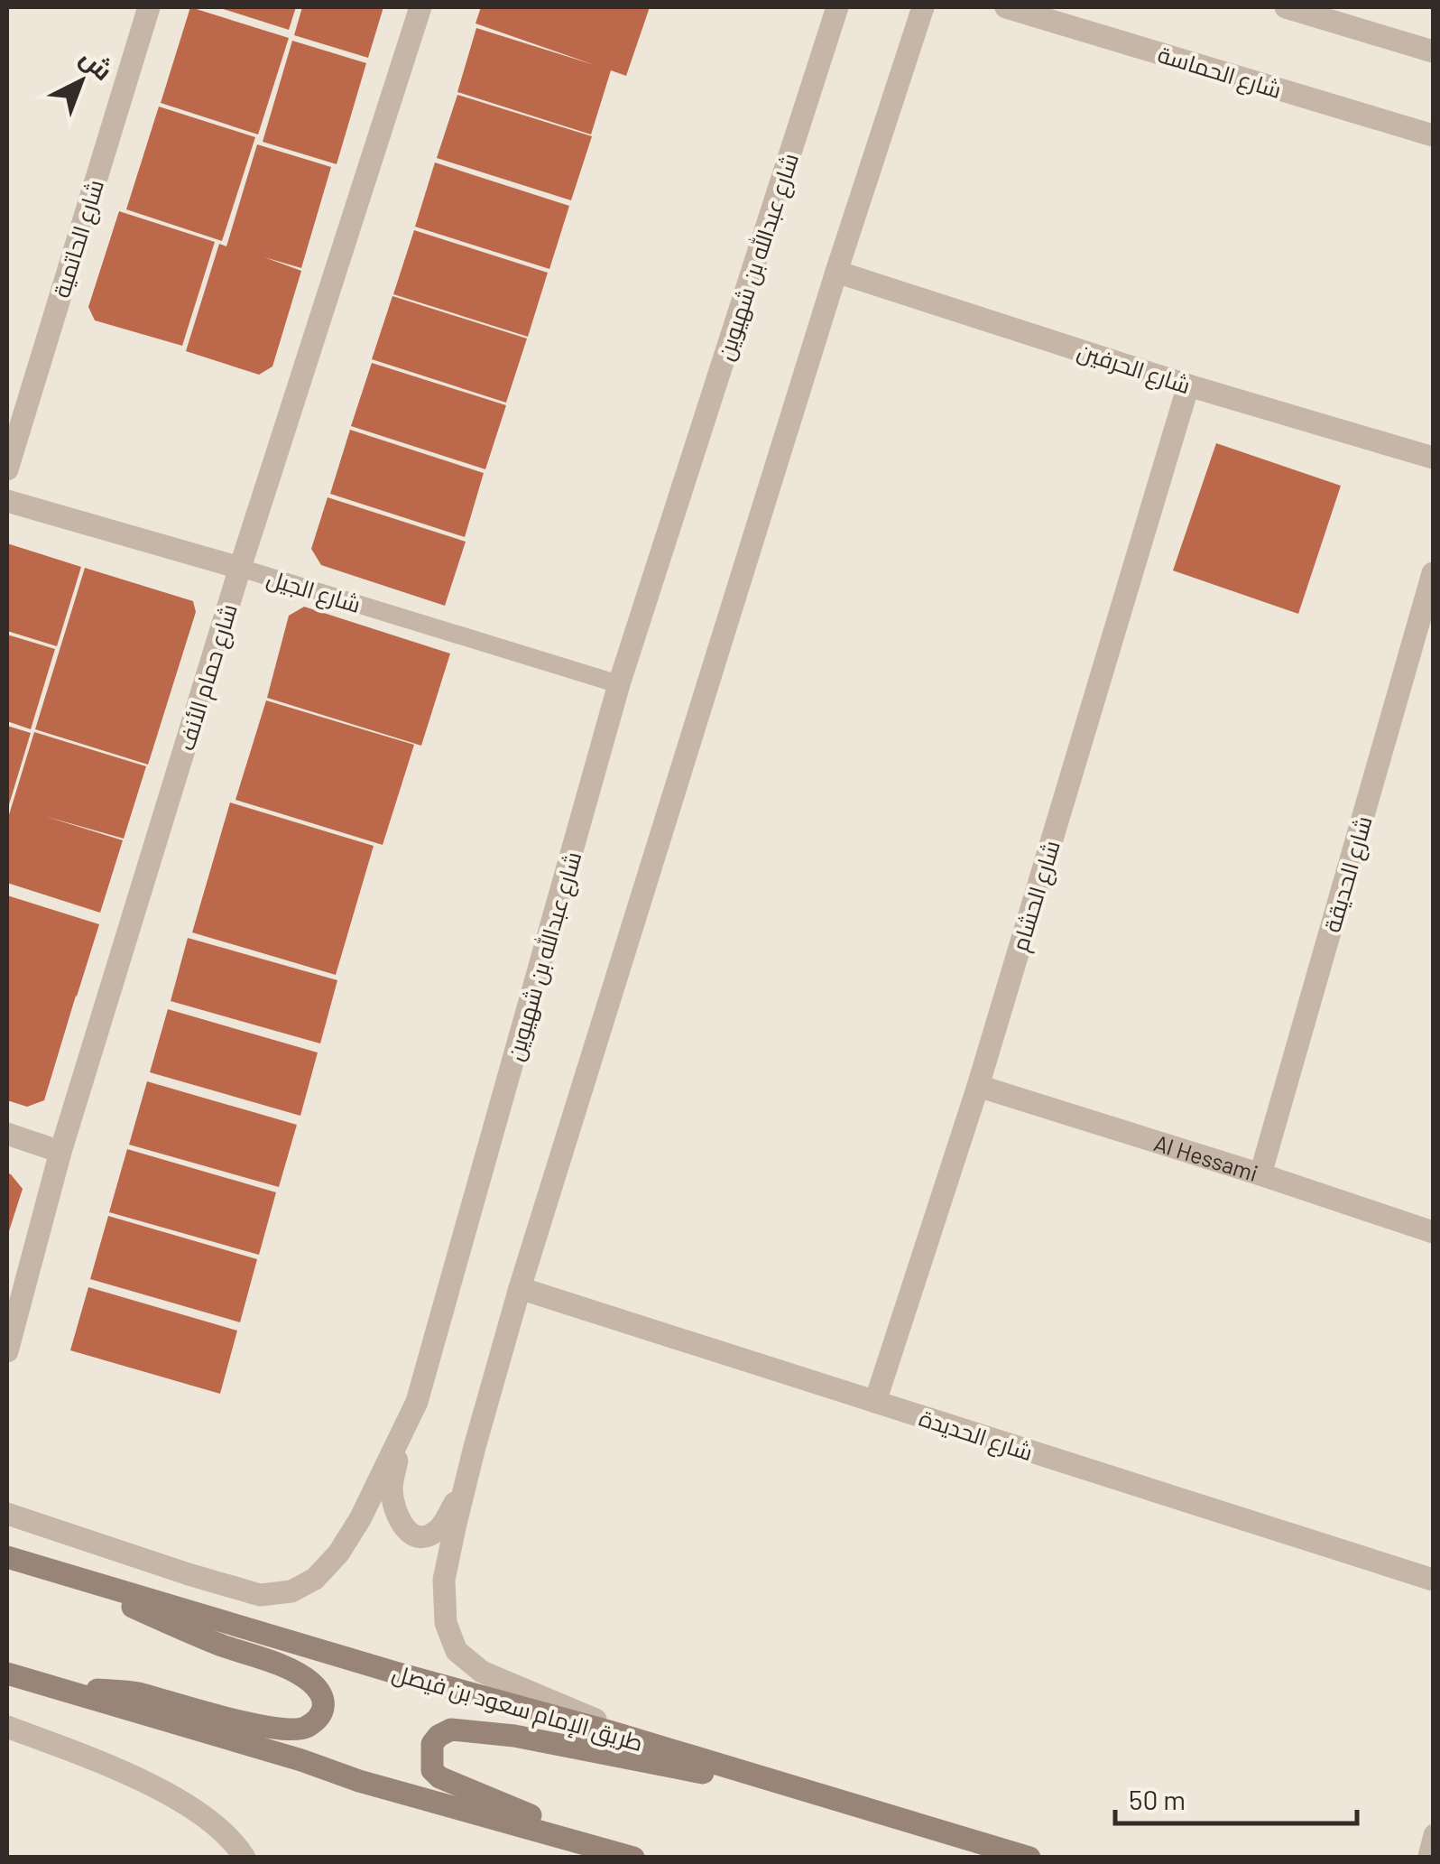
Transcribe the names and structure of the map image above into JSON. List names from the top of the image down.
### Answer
{
  "streets": {
    "main road": ["طريق الإمام سعود بن فيصل"],
    "street": [
      "شارع الحماسة",
      "شارع الحاتمية",
      "شارع عبدالله بن شهيوين",
      "شارع الحرفين",
      "شارع الجيل",
      "شارع حمام الأنف",
      "شارع الحديقة",
      "شارع الحشام",
      "Al Hessami",
      "شارع الحديدة"
    ]
  },
  "crossings": [
    ["شارع عبدالله بن شهيوين", "شارع الجيل"],
    ["شارع الحرفين", "شارع الحشام"],
    ["شارع الجيل", "شارع حمام الأنف"],
    ["شارع الحديقة", "Al Hessami"],
    ["شارع الحشام", "Al Hessami"],
    ["شارع الحشام", "شارع الحديدة"]
  ],
  "scale_bar": "50 m",
  "north": "top right"
}
